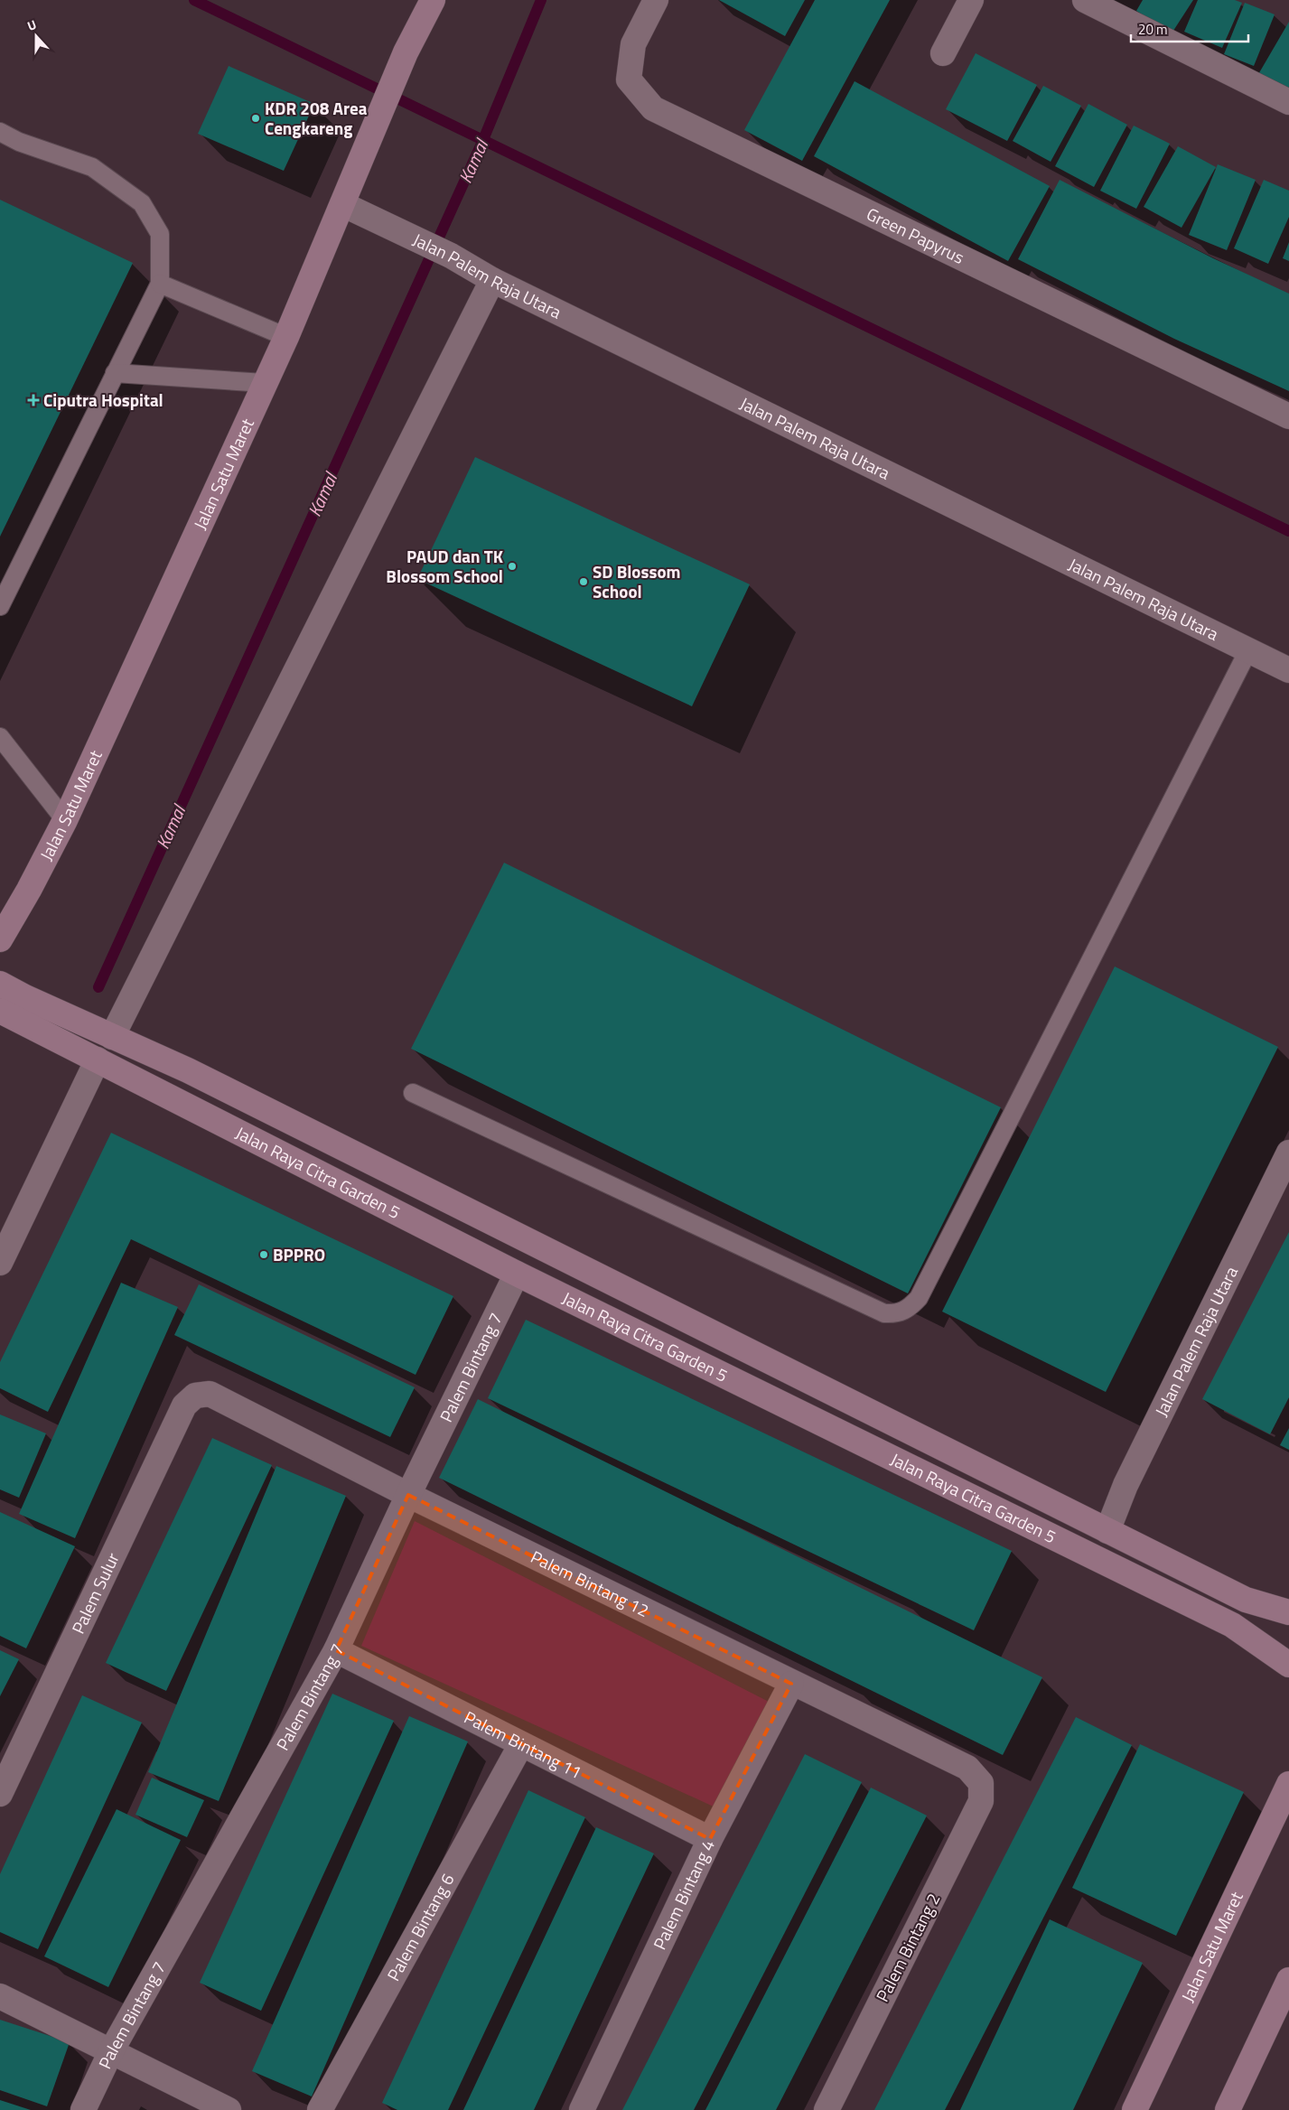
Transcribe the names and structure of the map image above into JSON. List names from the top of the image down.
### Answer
{
  "streets": {
    "street": [
      "Green Papyrus",
      "Jalan Palem Raja Utara",
      "Jalan Satu Maret",
      "Jalan Raya Citra Garden 5",
      "Palem Bintang 7",
      "Palem Bintang 12",
      "Palem Sulur",
      "Palem Bintang 11",
      "Palem Bintang 4",
      "Palem Bintang 6",
      "Palem Bintang 2"
    ]
  },
  "crossings": [
    ["Jalan Palem Raja Utara", "Jalan Satu Maret"],
    ["Jalan Palem Raja Utara", "Jalan Raya Citra Garden 5"],
    ["Jalan Raya Citra Garden 5", "Palem Bintang 7"],
    ["Palem Bintang 7", "Palem Bintang 12"],
    ["Palem Bintang 7", "Palem Bintang 11"],
    ["Palem Bintang 12", "Palem Sulur"],
    ["Palem Bintang 12", "Palem Bintang 4"],
    ["Palem Bintang 12", "Palem Bintang 2"],
    ["Palem Bintang 11", "Palem Bintang 4"],
    ["Palem Bintang 11", "Palem Bintang 6"]
  ],
  "water": ["Kamal"],
  "places": {
    "other": [
      "KDR 208 Area Cengkareng",
      "PAUD dan TK Blossom School",
      "SD Blossom School",
      "BPPRO"
    ],
    "health": ["Ciputra Hospital"]
  },
  "scale_bar": "20 m",
  "north": "top"
}
